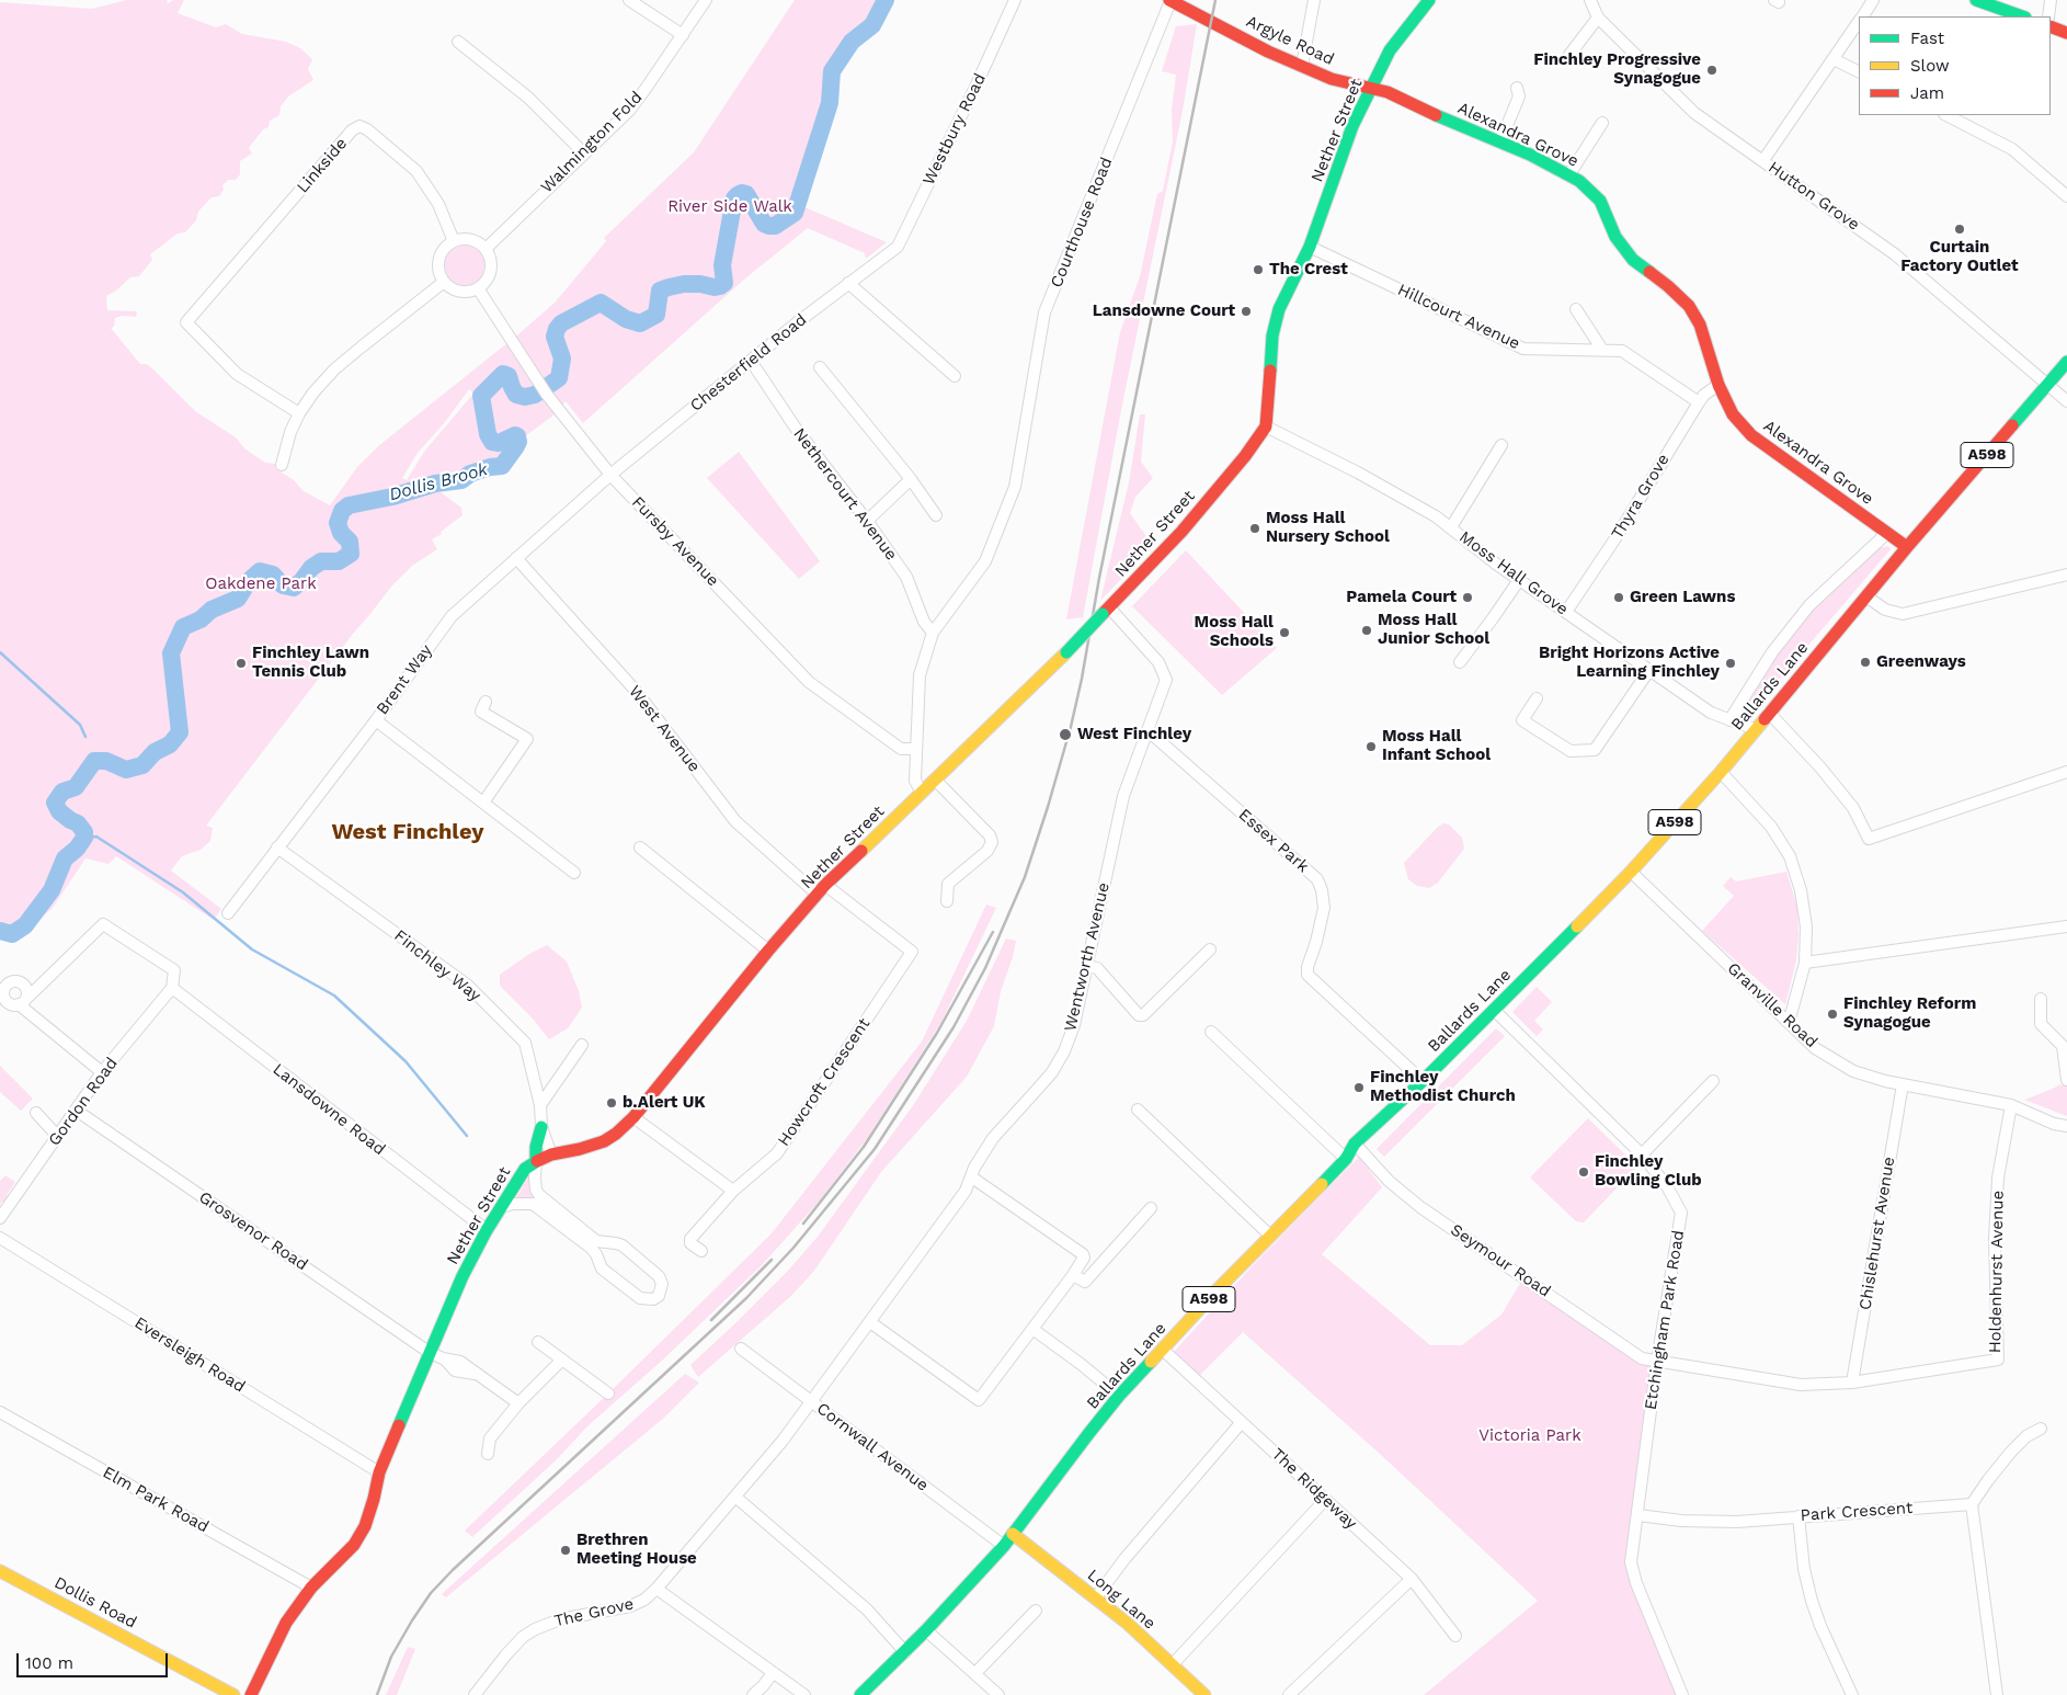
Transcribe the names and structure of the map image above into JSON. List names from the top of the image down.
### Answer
{
  "streets": {
    "street": [
      "Argyle Road",
      "Westbury Road",
      "Nether Street",
      "Alexandra Grove",
      "Walmington Fold",
      "Linkside",
      "Hutton Grove",
      "Courthouse Road",
      "Hillcourt Avenue",
      "Chesterfield Road",
      "A598",
      "Nethercourt Avenue",
      "Thyra Grove",
      "Fursby Avenue",
      "Moss Hall Grove",
      "Brent Way",
      "Ballards Lane",
      "West Avenue",
      "Essex Park",
      "Wentworth Avenue",
      "Finchley Way",
      "Granville Road",
      "Howcroft Crescent",
      "Gordon Road",
      "Lansdowne Road",
      "Grosvenor Road",
      "Chislehurst Avenue",
      "Seymour Road",
      "Holdenhurst Avenue",
      "Etchingham Park Road",
      "Eversleigh Road",
      "Cornwall Avenue",
      "The Ridgeway",
      "Elm Park Road",
      "Park Crescent",
      "Long Lane",
      "Dollis Road",
      "The Grove"
    ]
  },
  "crossings": [
    ["Argyle Road", "Nether Street"],
    ["Argyle Road", "Alexandra Grove"],
    ["Argyle Road", "Courthouse Road"],
    ["Westbury Road", "Chesterfield Road"],
    ["Nether Street", "Alexandra Grove"],
    ["Nether Street", "Courthouse Road"],
    ["Nether Street", "Hillcourt Avenue"],
    ["Nether Street", "Moss Hall Grove"],
    ["Nether Street", "West Avenue"],
    ["Nether Street", "Finchley Way"],
    ["Nether Street", "Howcroft Crescent"],
    ["Nether Street", "Lansdowne Road"],
    ["Nether Street", "Grosvenor Road"],
    ["Nether Street", "Eversleigh Road"],
    ["Nether Street", "Elm Park Road"],
    ["Alexandra Grove", "Thyra Grove"],
    ["Alexandra Grove", "Ballards Lane"],
    ["Walmington Fold", "Linkside"],
    ["Walmington Fold", "Fursby Avenue"],
    ["Linkside", "Fursby Avenue"],
    ["Hutton Grove", "Ballards Lane"],
    ["Courthouse Road", "Nethercourt Avenue"],
    ["Courthouse Road", "Fursby Avenue"],
    ["Hillcourt Avenue", "Thyra Grove"],
    ["Chesterfield Road", "Nethercourt Avenue"],
    ["Chesterfield Road", "Fursby Avenue"],
    ["Chesterfield Road", "Brent Way"],
    ["Thyra Grove", "Moss Hall Grove"],
    ["Fursby Avenue", "Brent Way"],
    ["Moss Hall Grove", "Ballards Lane"],
    ["Brent Way", "West Avenue"],
    ["Brent Way", "Finchley Way"],
    ["Ballards Lane", "Essex Park"],
    ["Ballards Lane", "Granville Road"],
    ["Ballards Lane", "Seymour Road"],
    ["Ballards Lane", "Etchingham Park Road"],
    ["Ballards Lane", "Cornwall Avenue"],
    ["Ballards Lane", "The Ridgeway"],
    ["Ballards Lane", "Long Lane"],
    ["West Avenue", "Howcroft Crescent"],
    ["Essex Park", "Wentworth Avenue"],
    ["Wentworth Avenue", "Cornwall Avenue"],
    ["Wentworth Avenue", "The Grove"],
    ["Granville Road", "Chislehurst Avenue"],
    ["Granville Road", "Holdenhurst Avenue"],
    ["Gordon Road", "Lansdowne Road"],
    ["Gordon Road", "Grosvenor Road"],
    ["Chislehurst Avenue", "Holdenhurst Avenue"],
    ["Seymour Road", "Holdenhurst Avenue"],
    ["Seymour Road", "Etchingham Park Road"],
    ["Holdenhurst Avenue", "Etchingham Park Road"],
    ["Etchingham Park Road", "Park Crescent"]
  ],
  "districts": ["West Finchley"],
  "water": ["Dollis Brook"],
  "parks": ["River Side Walk", "Oakdene Park", "Victoria Park"],
  "places": [
    "Finchley Progressive Synagogue",
    "Curtain Factory Outlet",
    "The Crest",
    "Lansdowne Court",
    "Moss Hall Nursery School",
    "Pamela Court",
    "Green Lawns",
    "Moss Hall Junior School",
    "Moss Hall Schools",
    "Greenways",
    "Finchley Lawn Tennis Club",
    "Bright Horizons Active Learning Finchley",
    "West Finchley",
    "Moss Hall Infant School",
    "Finchley Reform Synagogue",
    "Finchley Methodist Church",
    "b.Alert UK",
    "Finchley Bowling Club",
    "Brethren Meeting House"
  ],
  "legend": ["Fast", "Slow", "Jam"],
  "scale_bar": "100 m"
}
